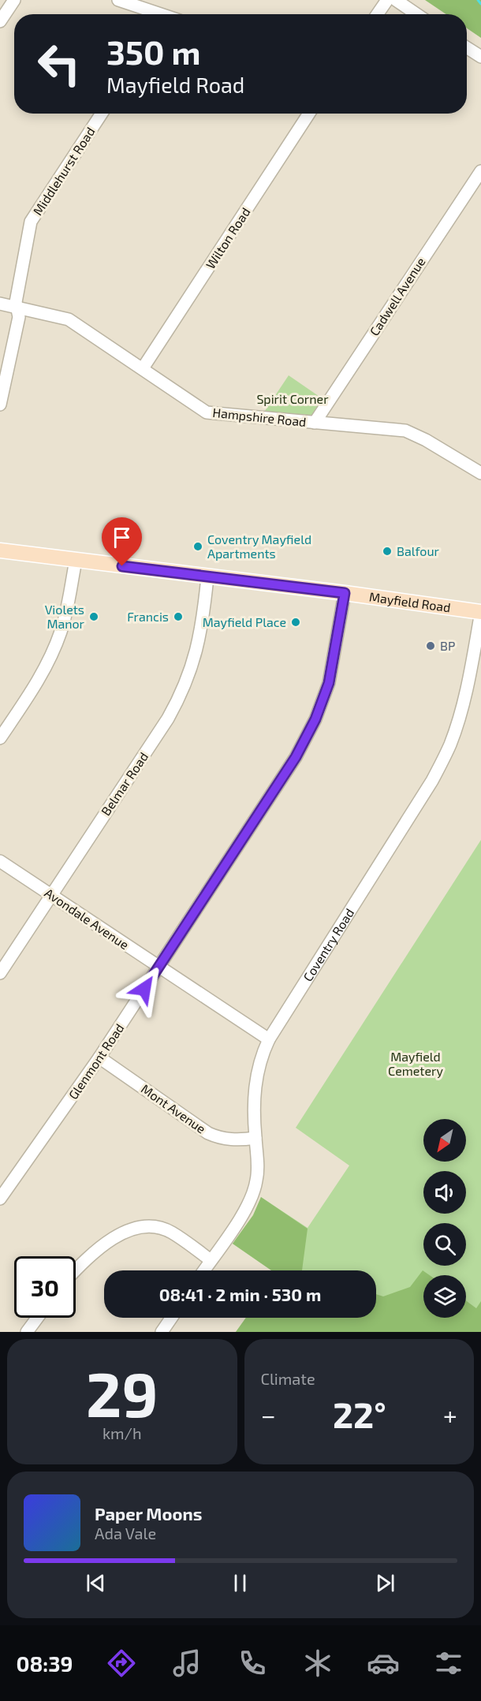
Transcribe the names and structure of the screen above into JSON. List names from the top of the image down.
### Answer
{
  "streets": {
    "main road": ["Mayfield Road"],
    "street": [
      "Middlehurst Road",
      "Wilton Road",
      "Cadwell Avenue",
      "Hampshire Road",
      "Belmar Road",
      "Avondale Avenue",
      "Coventry Road",
      "Glenmont Road",
      "Mont Avenue"
    ]
  },
  "crossings": [
    ["Middlehurst Road", "Hampshire Road"],
    ["Wilton Road", "Hampshire Road"],
    ["Cadwell Avenue", "Hampshire Road"],
    ["Mayfield Road", "Belmar Road"],
    ["Mayfield Road", "Coventry Road"],
    ["Mayfield Road", "Glenmont Road"],
    ["Belmar Road", "Avondale Avenue"],
    ["Avondale Avenue", "Coventry Road"],
    ["Avondale Avenue", "Glenmont Road"],
    ["Coventry Road", "Mont Avenue"],
    ["Glenmont Road", "Mont Avenue"]
  ],
  "parks": ["Spirit Corner", "Mayfield Cemetery"],
  "places": [
    "Coventry Mayfield Apartments",
    "Balfour",
    "Violets Manor",
    "Francis",
    "Mayfield Place",
    "BP"
  ],
  "north": "bottom left",
  "page": {
    "turn": ["350 m", "Mayfield Road"],
    "limit": "30",
    "trip": "08:41 · 2 min · 530 m",
    "tile": [
      ["29", "km/h"],
      "Climate"
    ],
    "heat": ["−", "22°", "+"],
    "song": ["Paper Moons", "Ada Vale"],
    "tabs": "08:39"
  }
}
